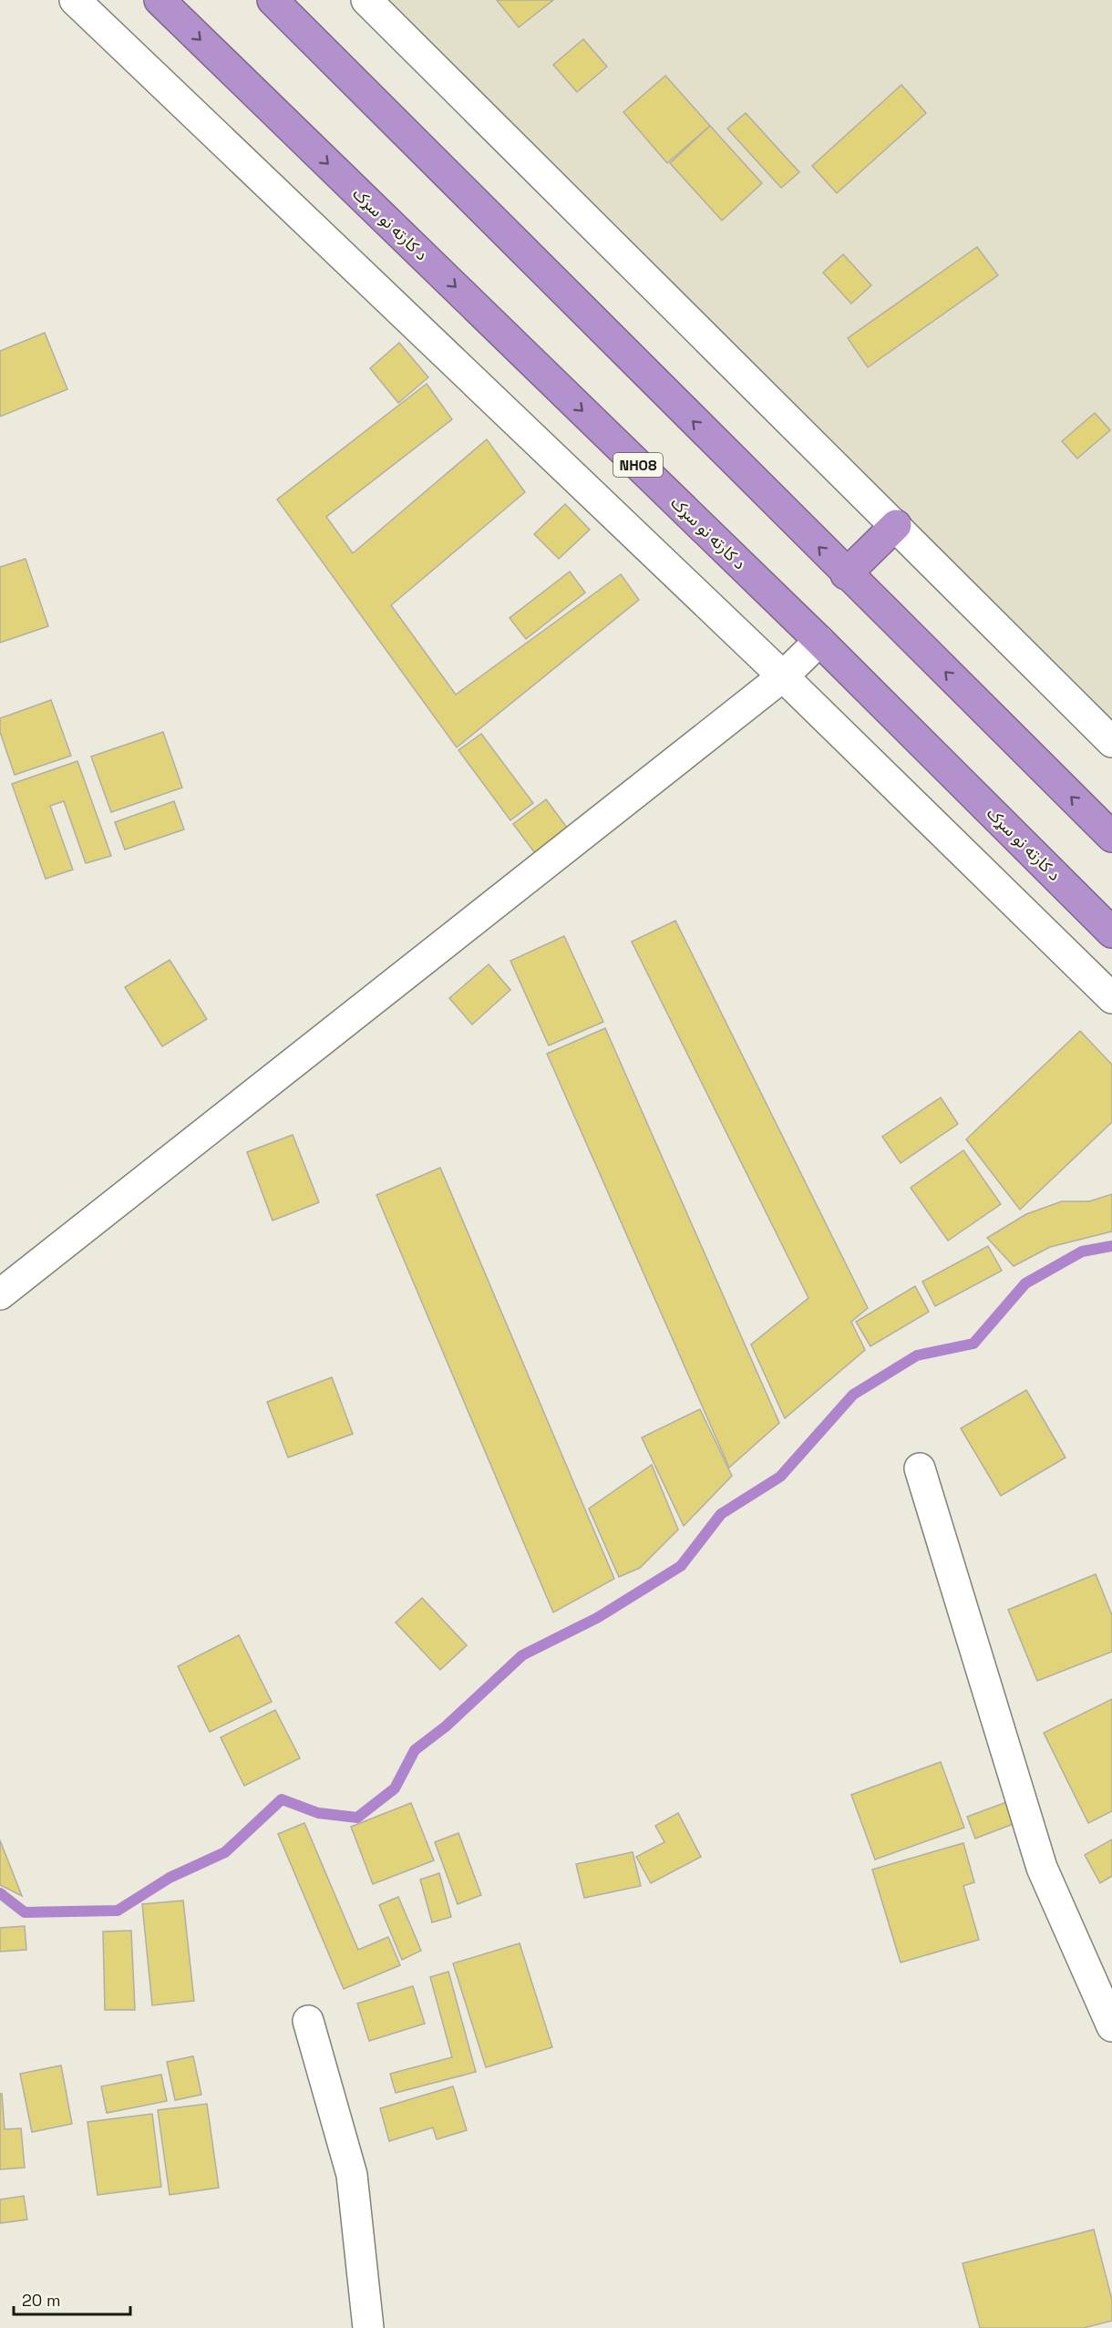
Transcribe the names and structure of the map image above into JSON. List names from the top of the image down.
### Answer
{
  "streets": {
    "highway": ["د کارته نو سړک", "NH08"]
  },
  "scale_bar": "20 m"
}
